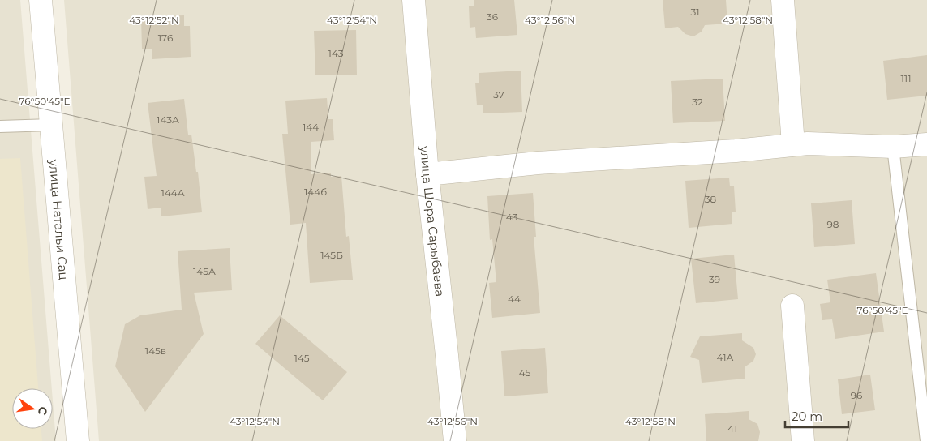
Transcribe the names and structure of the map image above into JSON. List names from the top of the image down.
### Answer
{
  "streets": {
    "street": ["улица Натальи Сац", "улица Шора Сарыбаева"]
  },
  "house_numbers": [
    "31",
    "36",
    "176",
    "143",
    "111",
    "37",
    "32",
    "143А",
    "144",
    "144б",
    "144А",
    "38",
    "43",
    "98",
    "145Б",
    "145А",
    "39",
    "44",
    "145в",
    "41А",
    "145",
    "45",
    "96",
    "41"
  ],
  "scale_bar": "20 m",
  "north": "right",
  "coordinates": [
    "43°12'52\"N",
    "43°12'54\"N",
    "43°12'56\"N",
    "43°12'58\"N",
    "76°50'45\"E"
  ]
}
